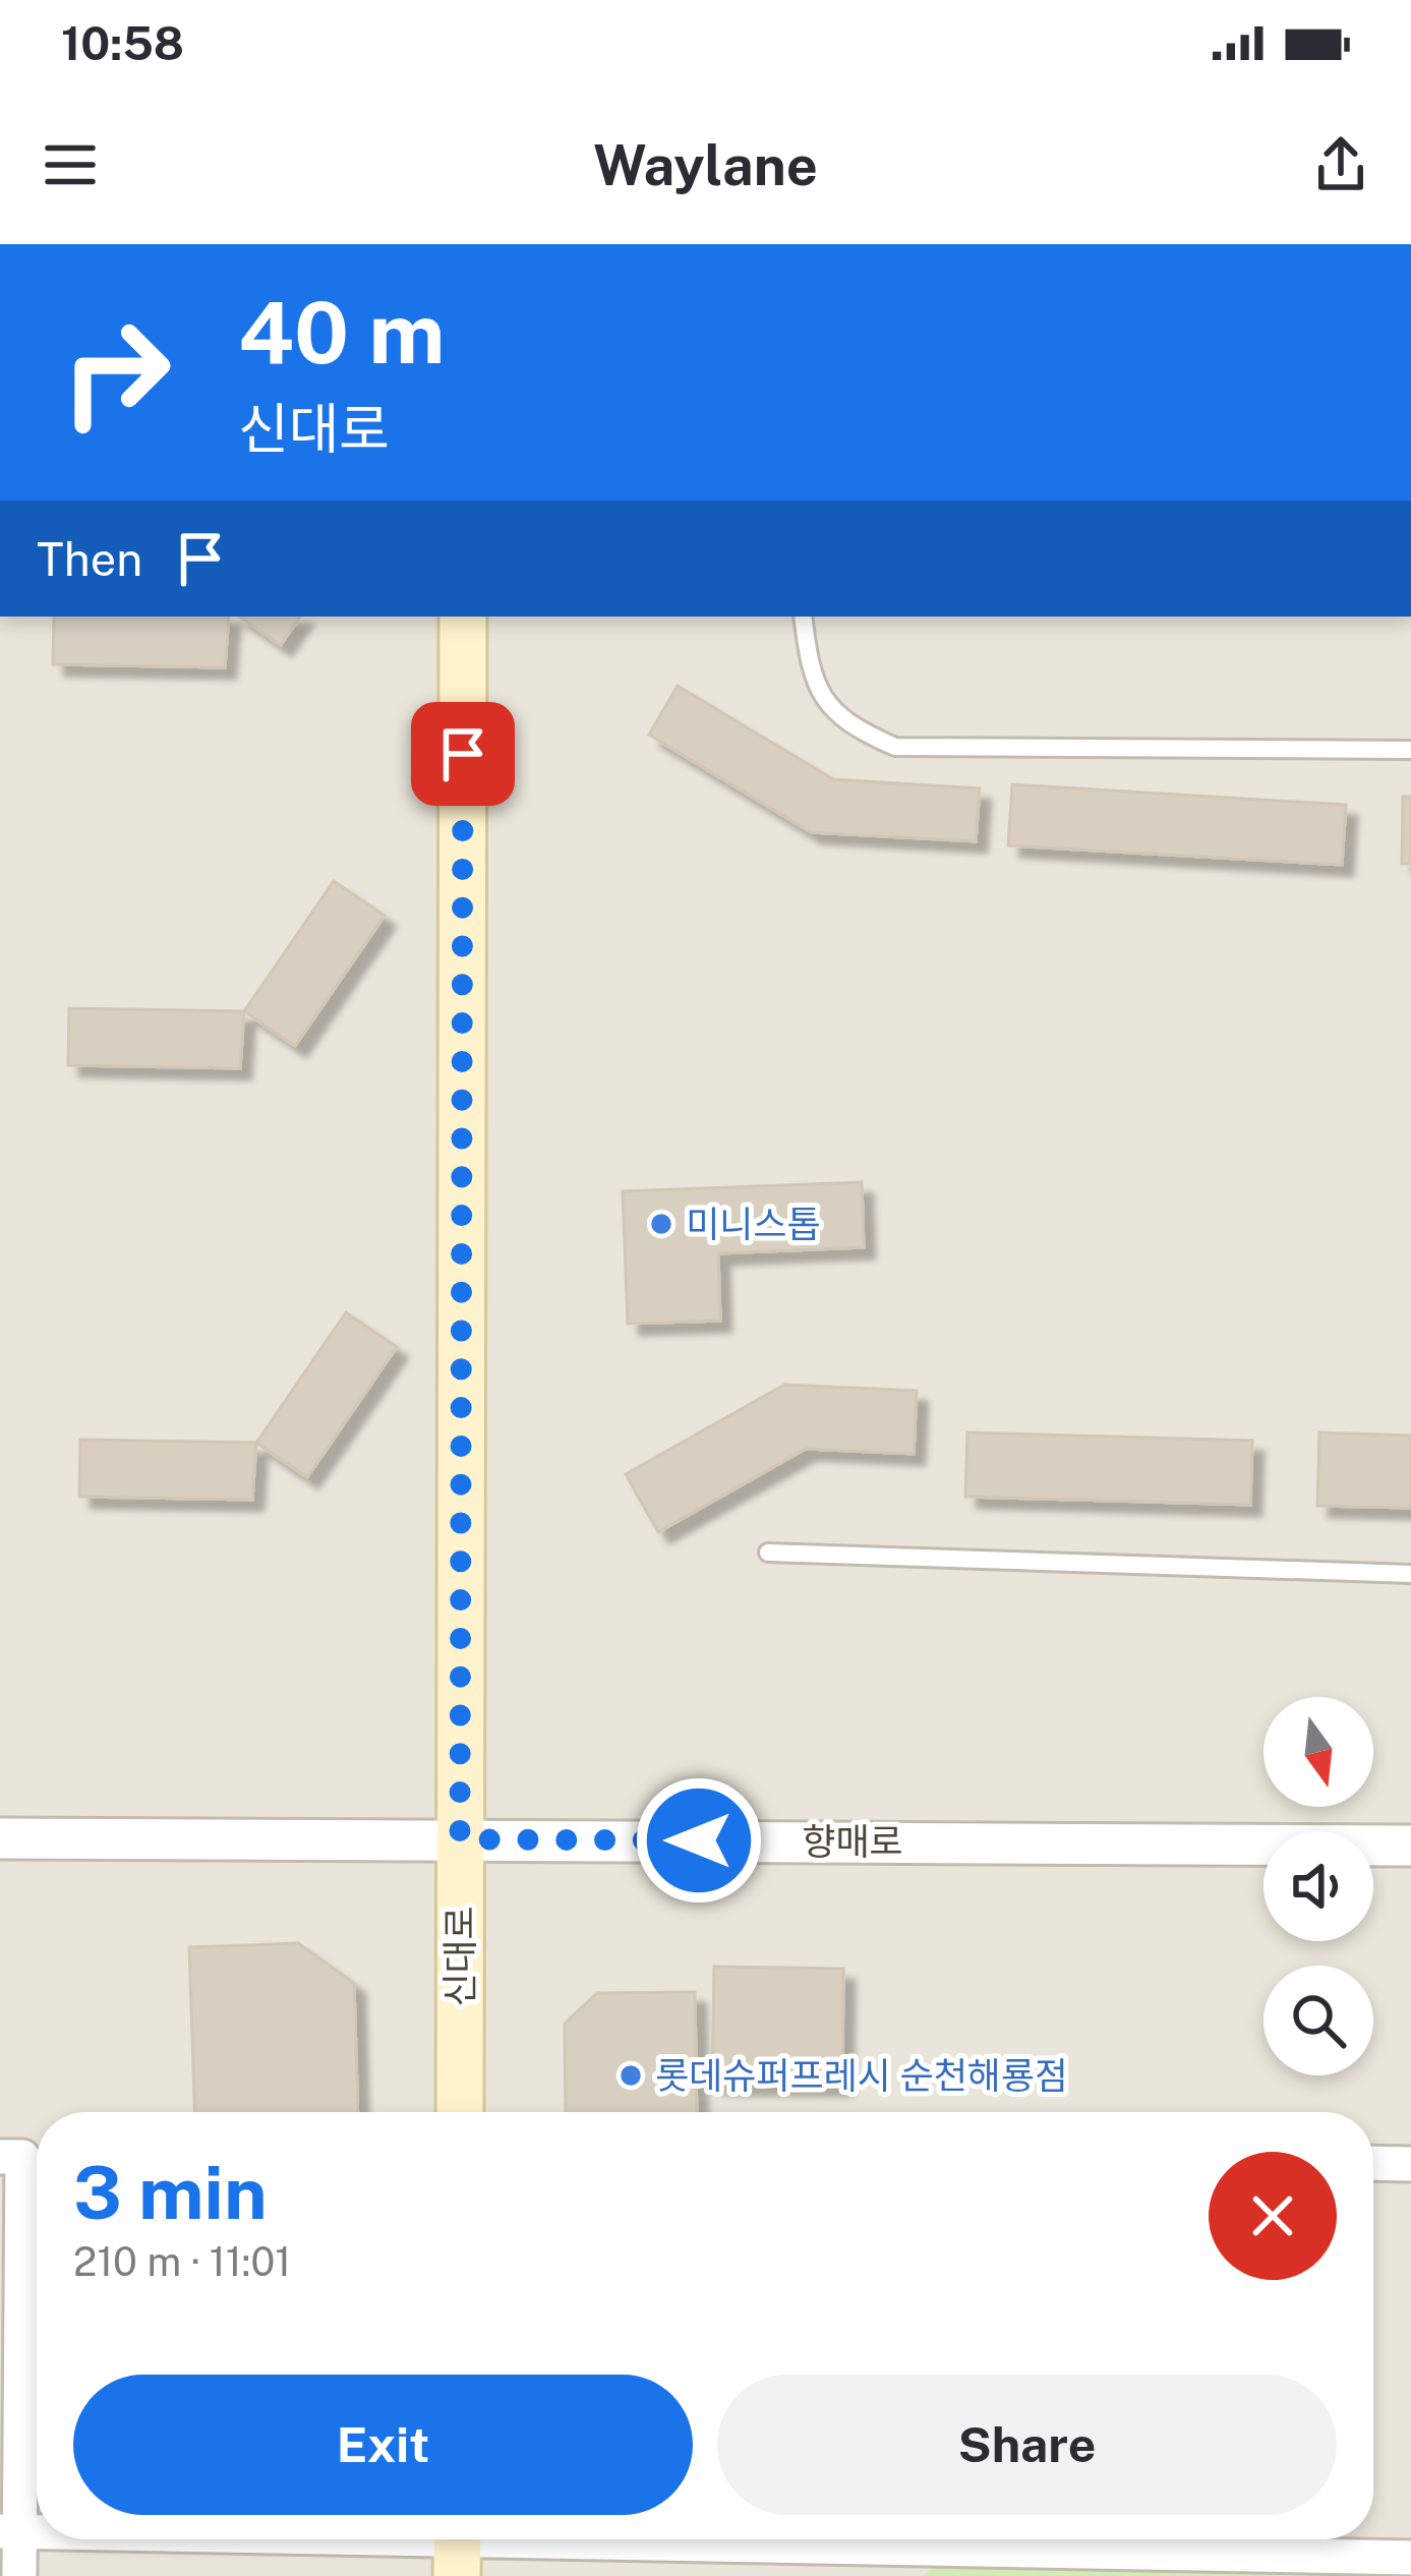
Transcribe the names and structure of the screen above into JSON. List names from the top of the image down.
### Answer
{
  "streets": {
    "main road": ["신대로"],
    "street": ["향매로"]
  },
  "crossings": [
    ["향매로", "신대로"]
  ],
  "places": ["미니스톱", "롯데슈퍼프레시 순천해룡점"],
  "north": "bottom",
  "page": {
    "status": "10:58",
    "header": "Waylane",
    "turn": ["40 m", "신대로"],
    "then": "Then",
    "heading": ["3 min", "210 m · 11:01"],
    "buttons": ["Exit", "Share"]
  }
}
